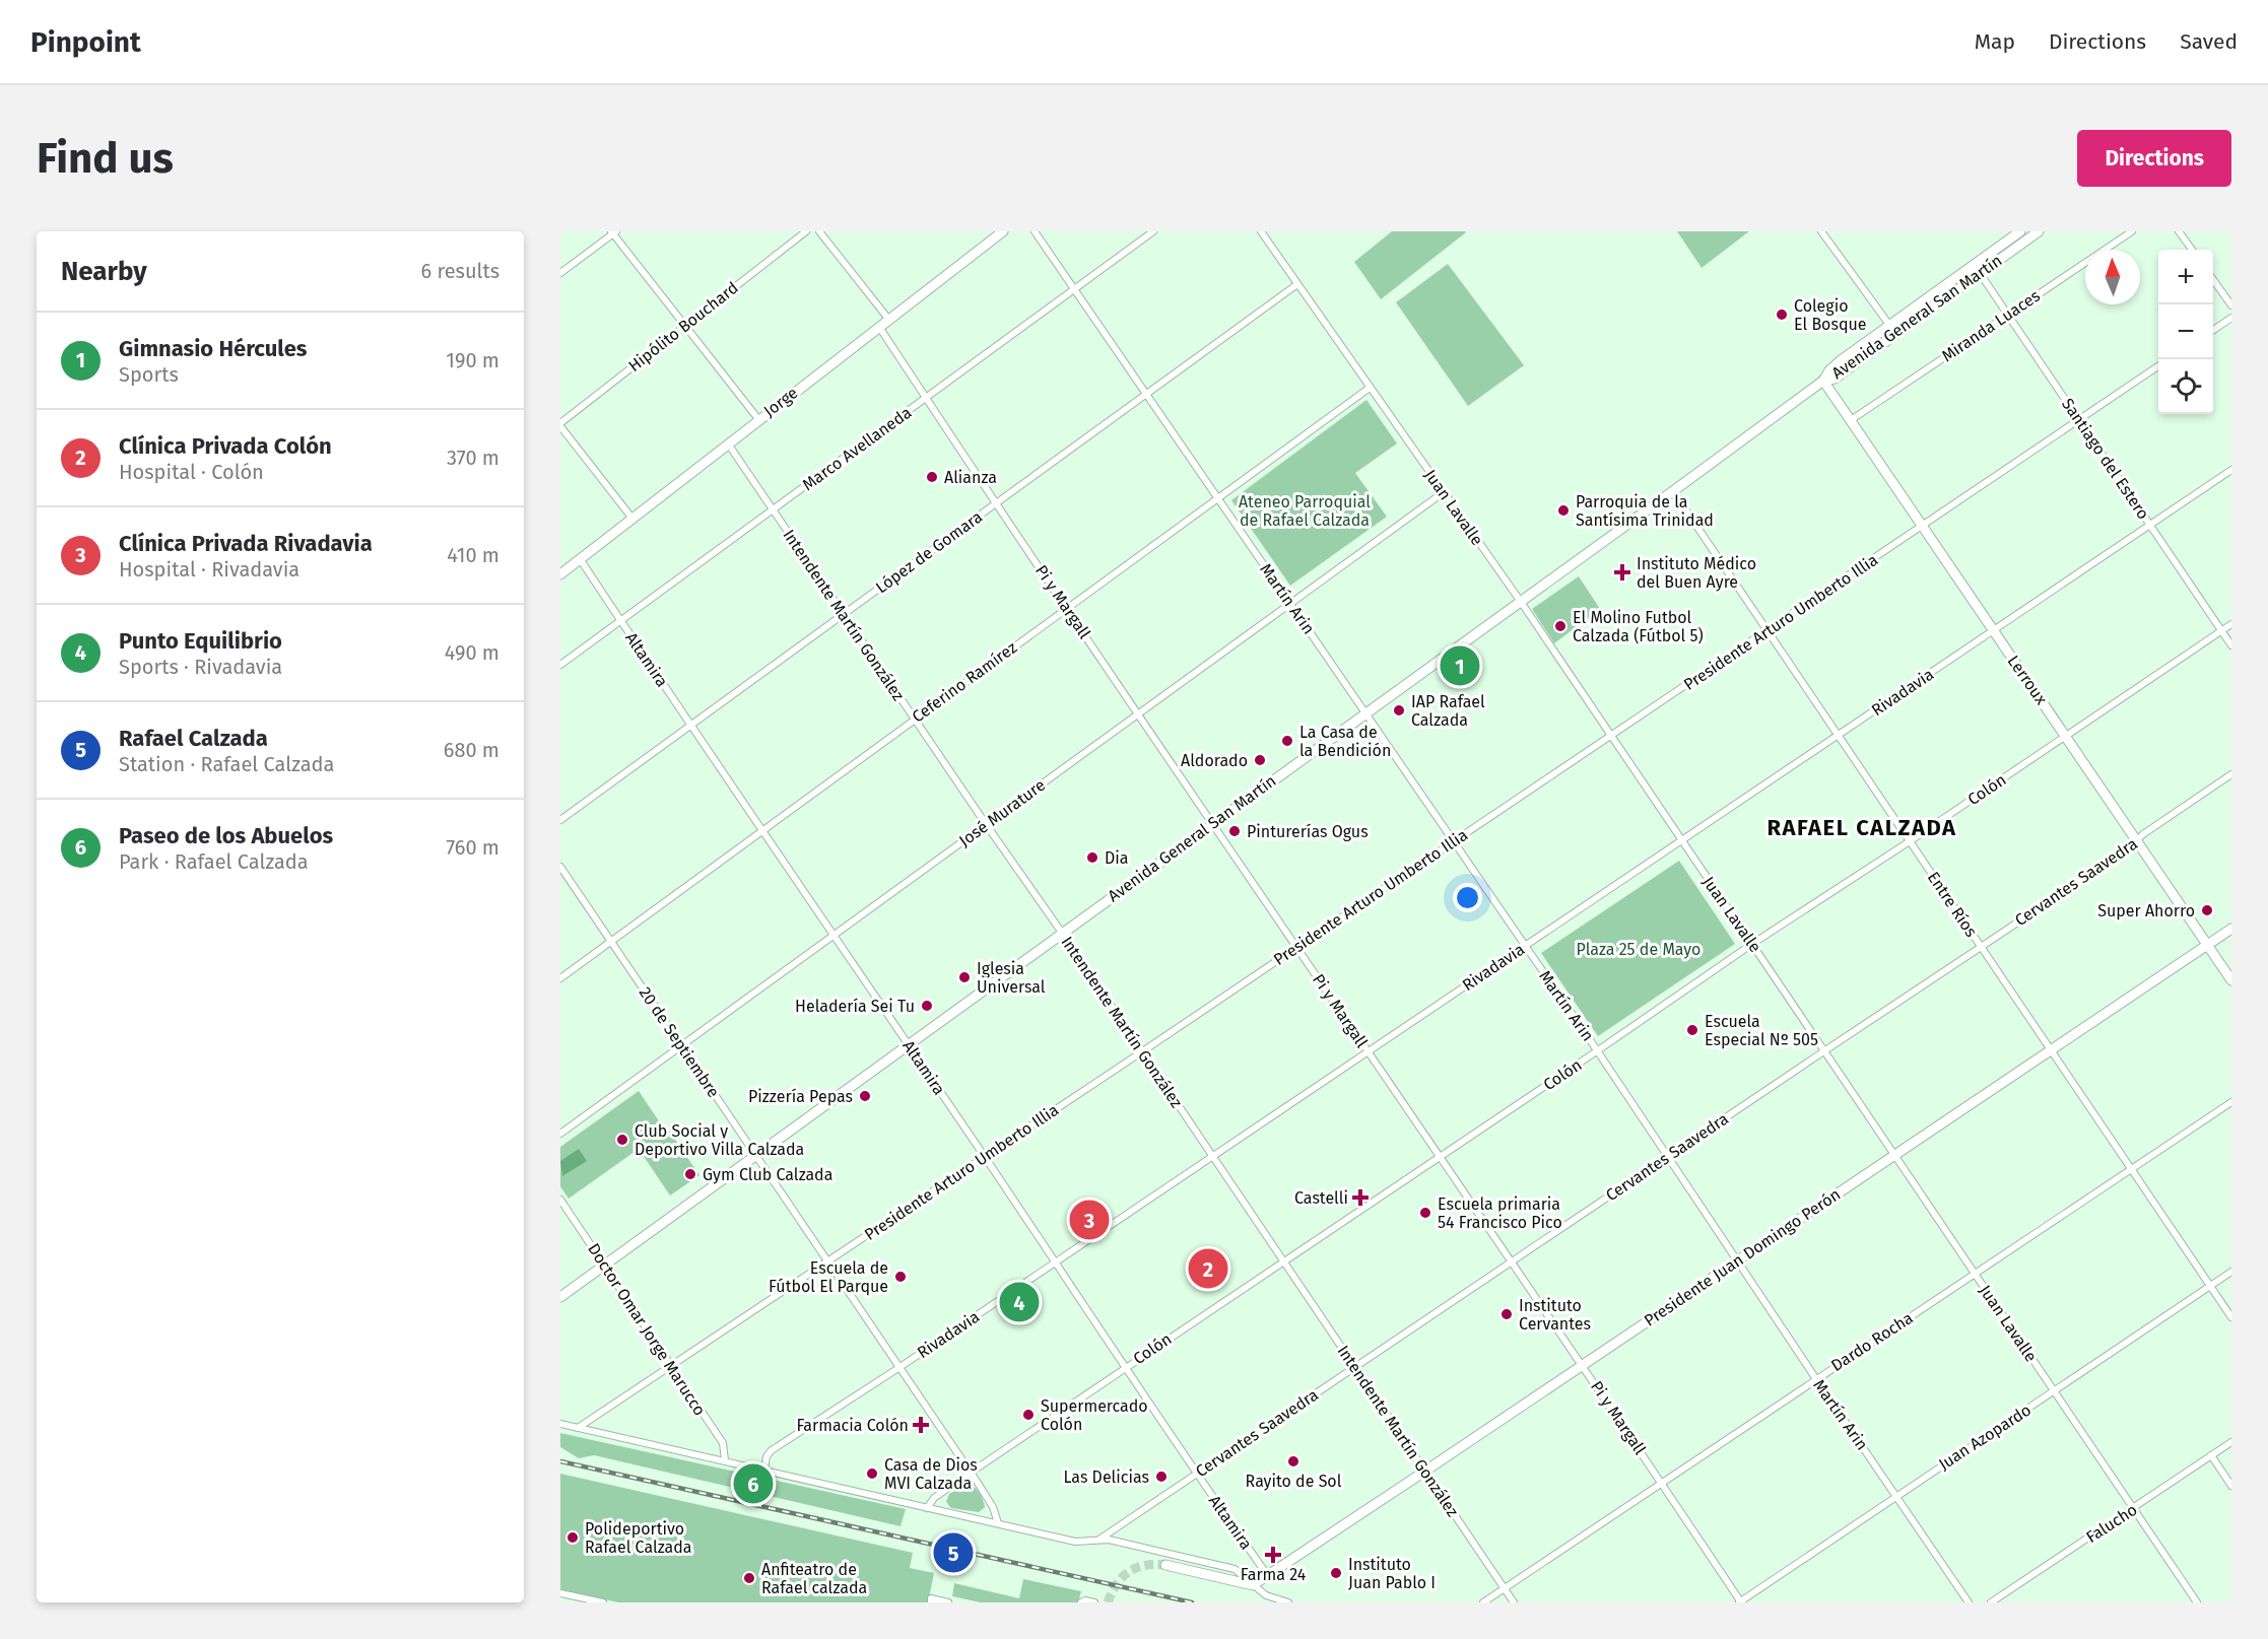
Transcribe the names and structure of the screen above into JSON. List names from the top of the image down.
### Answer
{
  "streets": {
    "street": [
      "Avenida General San Martín",
      "Miranda Luaces",
      "Hipólito Bouchard",
      "Jorge",
      "Marco Avellaneda",
      "Santiago del Estero",
      "Juan Lavalle",
      "López de Gomara",
      "Martín Arin",
      "Pi y Margall",
      "Intendente Martín González",
      "Presidente Arturo Umberto Illia",
      "Altamira",
      "Lerroux",
      "Ceferino Ramírez",
      "Rivadavia",
      "Colón",
      "José Murature",
      "Cervantes Saavedra",
      "Entre Ríos",
      "20 de Septiembre",
      "Presidente Juan Domingo Perón",
      "Doctor Omar Jorge Marucco",
      "Dardo Rocha",
      "Juan Azopardo",
      "Falucho"
    ]
  },
  "crossings": [
    ["Avenida General San Martín", "Santiago del Estero"],
    ["Avenida General San Martín", "Juan Lavalle"],
    ["Avenida General San Martín", "Martín Arin"],
    ["Avenida General San Martín", "Pi y Margall"],
    ["Avenida General San Martín", "Intendente Martín González"],
    ["Avenida General San Martín", "Altamira"],
    ["Avenida General San Martín", "Lerroux"],
    ["Avenida General San Martín", "Entre Ríos"],
    ["Avenida General San Martín", "20 de Septiembre"],
    ["Avenida General San Martín", "Doctor Omar Jorge Marucco"],
    ["Miranda Luaces", "Santiago del Estero"],
    ["Miranda Luaces", "Lerroux"],
    ["Jorge", "Pi y Margall"],
    ["Jorge", "Intendente Martín González"],
    ["Jorge", "Altamira"],
    ["Marco Avellaneda", "Martín Arin"],
    ["Marco Avellaneda", "Pi y Margall"],
    ["Marco Avellaneda", "Intendente Martín González"],
    ["Marco Avellaneda", "Altamira"],
    ["Santiago del Estero", "Presidente Arturo Umberto Illia"],
    ["Santiago del Estero", "Rivadavia"],
    ["Santiago del Estero", "Colón"],
    ["Juan Lavalle", "López de Gomara"],
    ["Juan Lavalle", "Presidente Arturo Umberto Illia"],
    ["Juan Lavalle", "Ceferino Ramírez"],
    ["Juan Lavalle", "Rivadavia"],
    ["Juan Lavalle", "Colón"],
    ["Juan Lavalle", "José Murature"],
    ["Juan Lavalle", "Cervantes Saavedra"],
    ["Juan Lavalle", "Presidente Juan Domingo Perón"],
    ["Juan Lavalle", "Dardo Rocha"],
    ["Juan Lavalle", "Juan Azopardo"],
    ["Juan Lavalle", "Falucho"],
    ["López de Gomara", "Martín Arin"],
    ["López de Gomara", "Pi y Margall"],
    ["López de Gomara", "Intendente Martín González"],
    ["López de Gomara", "Altamira"],
    ["Martín Arin", "Presidente Arturo Umberto Illia"],
    ["Martín Arin", "Ceferino Ramírez"],
    ["Martín Arin", "Rivadavia"],
    ["Martín Arin", "Colón"],
    ["Martín Arin", "José Murature"],
    ["Martín Arin", "Cervantes Saavedra"],
    ["Martín Arin", "Presidente Juan Domingo Perón"],
    ["Martín Arin", "Dardo Rocha"],
    ["Martín Arin", "Juan Azopardo"],
    ["Pi y Margall", "Presidente Arturo Umberto Illia"],
    ["Pi y Margall", "Ceferino Ramírez"],
    ["Pi y Margall", "Rivadavia"],
    ["Pi y Margall", "Colón"],
    ["Pi y Margall", "José Murature"],
    ["Pi y Margall", "Cervantes Saavedra"],
    ["Pi y Margall", "Presidente Juan Domingo Perón"],
    ["Pi y Margall", "Dardo Rocha"],
    ["Pi y Margall", "Juan Azopardo"],
    ["Intendente Martín González", "Presidente Arturo Umberto Illia"],
    ["Intendente Martín González", "Ceferino Ramírez"],
    ["Intendente Martín González", "Rivadavia"],
    ["Intendente Martín González", "Colón"],
    ["Intendente Martín González", "José Murature"],
    ["Intendente Martín González", "Cervantes Saavedra"],
    ["Intendente Martín González", "Presidente Juan Domingo Perón"],
    ["Intendente Martín González", "Dardo Rocha"],
    ["Presidente Arturo Umberto Illia", "Altamira"],
    ["Presidente Arturo Umberto Illia", "Lerroux"],
    ["Presidente Arturo Umberto Illia", "Entre Ríos"],
    ["Presidente Arturo Umberto Illia", "20 de Septiembre"],
    ["Presidente Arturo Umberto Illia", "Doctor Omar Jorge Marucco"],
    ["Altamira", "Ceferino Ramírez"],
    ["Altamira", "Rivadavia"],
    ["Altamira", "Colón"],
    ["Altamira", "José Murature"],
    ["Altamira", "Cervantes Saavedra"],
    ["Altamira", "Presidente Juan Domingo Perón"],
    ["Lerroux", "Rivadavia"],
    ["Lerroux", "Colón"],
    ["Lerroux", "Cervantes Saavedra"],
    ["Lerroux", "Presidente Juan Domingo Perón"],
    ["Ceferino Ramírez", "20 de Septiembre"],
    ["Rivadavia", "Entre Ríos"],
    ["Rivadavia", "20 de Septiembre"],
    ["Colón", "Entre Ríos"],
    ["Colón", "20 de Septiembre"],
    ["José Murature", "20 de Septiembre"],
    ["Cervantes Saavedra", "Entre Ríos"],
    ["Entre Ríos", "Presidente Juan Domingo Perón"],
    ["Entre Ríos", "Dardo Rocha"],
    ["Entre Ríos", "Juan Azopardo"]
  ],
  "districts": ["RAFAEL CALZADA"],
  "parks": ["Ateneo Parroquial de Rafael Calzada", "Plaza 25 de Mayo"],
  "places": {
    "other": [
      "Colegio El Bosque",
      "Alianza",
      "Parroquia de la Santísima Trinidad",
      "El Molino Futbol Calzada (Fútbol 5)",
      "IAP Rafael Calzada",
      "La Casa de la Bendición",
      "Aldorado",
      "Pinturerías Ogus",
      "Dia",
      "Super Ahorro",
      "Iglesia Universal",
      "Heladería Sei Tu",
      "Escuela Especial Nº 505",
      "Pizzería Pepas",
      "Club Social y Deportivo Villa Calzada",
      "Gym Club Calzada",
      "Escuela primaria 54 Francisco Pico",
      "Escuela de Fútbol El Parque",
      "Instituto Cervantes",
      "Supermercado Colón",
      "Rayito de Sol",
      "Casa de Dios MVI Calzada",
      "Las Delicias",
      "Polideportivo Rafael Calzada",
      "Instituto Juan Pablo I",
      "Anfiteatro de Rafael calzada"
    ],
    "health": [
      "Instituto Médico del Buen Ayre",
      "Castelli",
      "Farmacia Colón",
      "Farma 24"
    ]
  },
  "north": "top",
  "page": {
    "header": "Pinpoint",
    "nav": ["Map", "Directions", "Saved"],
    "buttons": "Directions",
    "title": "Find us",
    "heading": ["Nearby", "6 results"],
    "map_buttons": ["+", "−"],
    "list": [
      {
        "mark": "1",
        "name": "Gimnasio Hércules",
        "note": "Sports",
        "value": "190 m"
      },
      {
        "mark": "2",
        "name": "Clínica Privada Colón",
        "note": "Hospital · Colón",
        "value": "370 m"
      },
      {
        "mark": "3",
        "name": "Clínica Privada Rivadavia",
        "note": "Hospital · Rivadavia",
        "value": "410 m"
      },
      {
        "mark": "4",
        "name": "Punto Equilibrio",
        "note": "Sports · Rivadavia",
        "value": "490 m"
      },
      {
        "mark": "5",
        "name": "Rafael Calzada",
        "note": "Station · Rafael Calzada",
        "value": "680 m"
      },
      {
        "mark": "6",
        "name": "Paseo de los Abuelos",
        "note": "Park · Rafael Calzada",
        "value": "760 m"
      }
    ],
    "pins": [
      "1",
      "3",
      "2",
      "4",
      "6",
      "5"
    ]
  }
}
